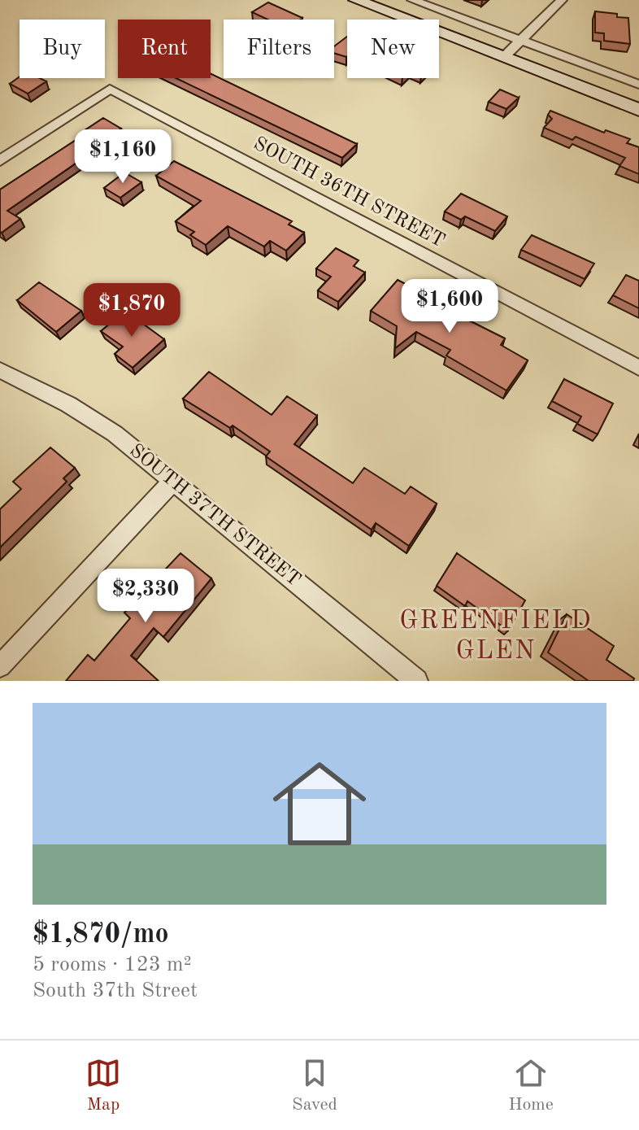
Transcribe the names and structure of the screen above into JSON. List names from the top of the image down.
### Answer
{
  "streets": {
    "street": ["SOUTH 36TH STREET", "SOUTH 37TH STREET"]
  },
  "districts": ["GREENFIELD GLEN"],
  "page": {
    "chip": [
      "Buy",
      "Rent",
      "Filters",
      "New"
    ],
    "price": [
      "$1,160",
      "$1,600",
      "$1,870",
      "$2,330"
    ],
    "list": [
      {
        "name": "$1,870/mo",
        "note": "5 rooms · 123 m² · South 37th Street"
      }
    ],
    "tabs": ["Map", "Saved", "Home"]
  }
}
